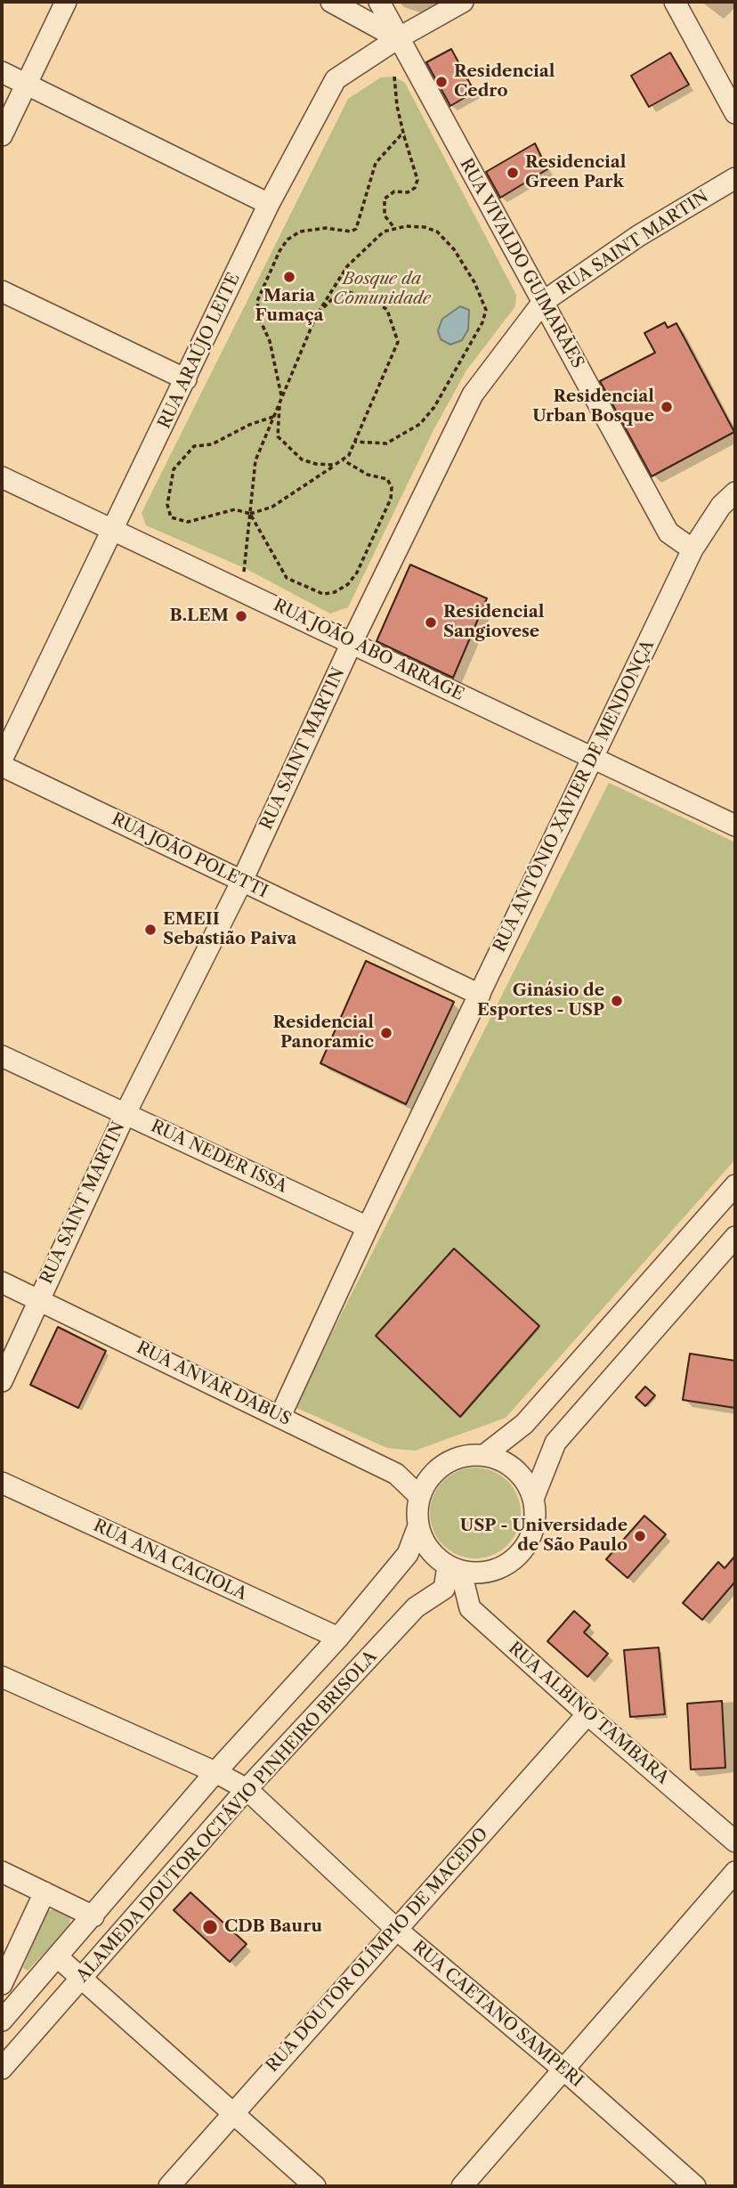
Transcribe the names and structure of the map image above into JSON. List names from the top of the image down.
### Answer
{
  "streets": {
    "street": [
      "RUA SAINT MARTIN",
      "RUA VIVALDO GUIMARÃES",
      "RUA ARAÚJO LEITE",
      "RUA JOÃO ABO ARRAGE",
      "RUA ANTÔNIO XAVIER DE MENDONÇA",
      "RUA JOÃO POLETTI",
      "RUA NEDER ISSA",
      "RUA ANVAR DABUS",
      "RUA ANA CACIOLA",
      "RUA ALBINO TAMBARA",
      "ALAMEDA DOUTOR OCTÁVIO PINHEIRO BRISOLA",
      "RUA DOUTOR OLÍMPIO DE MACEDO",
      "RUA CAETANO SAMPERI"
    ]
  },
  "crossings": [
    ["RUA SAINT MARTIN", "RUA VIVALDO GUIMARÃES"],
    ["RUA SAINT MARTIN", "RUA JOÃO ABO ARRAGE"],
    ["RUA SAINT MARTIN", "RUA JOÃO POLETTI"],
    ["RUA SAINT MARTIN", "RUA NEDER ISSA"],
    ["RUA SAINT MARTIN", "RUA ANVAR DABUS"],
    ["RUA VIVALDO GUIMARÃES", "RUA ARAÚJO LEITE"],
    ["RUA VIVALDO GUIMARÃES", "RUA ANTÔNIO XAVIER DE MENDONÇA"],
    ["RUA ARAÚJO LEITE", "RUA JOÃO ABO ARRAGE"],
    ["RUA JOÃO ABO ARRAGE", "RUA ANTÔNIO XAVIER DE MENDONÇA"],
    ["RUA ANTÔNIO XAVIER DE MENDONÇA", "RUA JOÃO POLETTI"],
    ["RUA ANTÔNIO XAVIER DE MENDONÇA", "RUA NEDER ISSA"],
    ["RUA ANTÔNIO XAVIER DE MENDONÇA", "RUA ANVAR DABUS"],
    ["RUA ANVAR DABUS", "RUA ALBINO TAMBARA"],
    ["RUA ANVAR DABUS", "ALAMEDA DOUTOR OCTÁVIO PINHEIRO BRISOLA"],
    ["RUA ANA CACIOLA", "ALAMEDA DOUTOR OCTÁVIO PINHEIRO BRISOLA"],
    ["RUA ALBINO TAMBARA", "ALAMEDA DOUTOR OCTÁVIO PINHEIRO BRISOLA"],
    ["RUA ALBINO TAMBARA", "RUA DOUTOR OLÍMPIO DE MACEDO"],
    ["ALAMEDA DOUTOR OCTÁVIO PINHEIRO BRISOLA", "RUA CAETANO SAMPERI"],
    ["RUA DOUTOR OLÍMPIO DE MACEDO", "RUA CAETANO SAMPERI"]
  ],
  "parks": ["Bosque da Comunidade"],
  "places": [
    "Residencial Cedro",
    "Residencial Green Park",
    "Maria Fumaça",
    "Residencial Urban Bosque",
    "B.LEM",
    "Residencial Sangiovese",
    "EMEII Sebastião Paiva",
    "Ginásio de Esportes - USP",
    "Residencial Panoramic",
    "USP - Universidade de São Paulo",
    "CDB Bauru"
  ]
}
